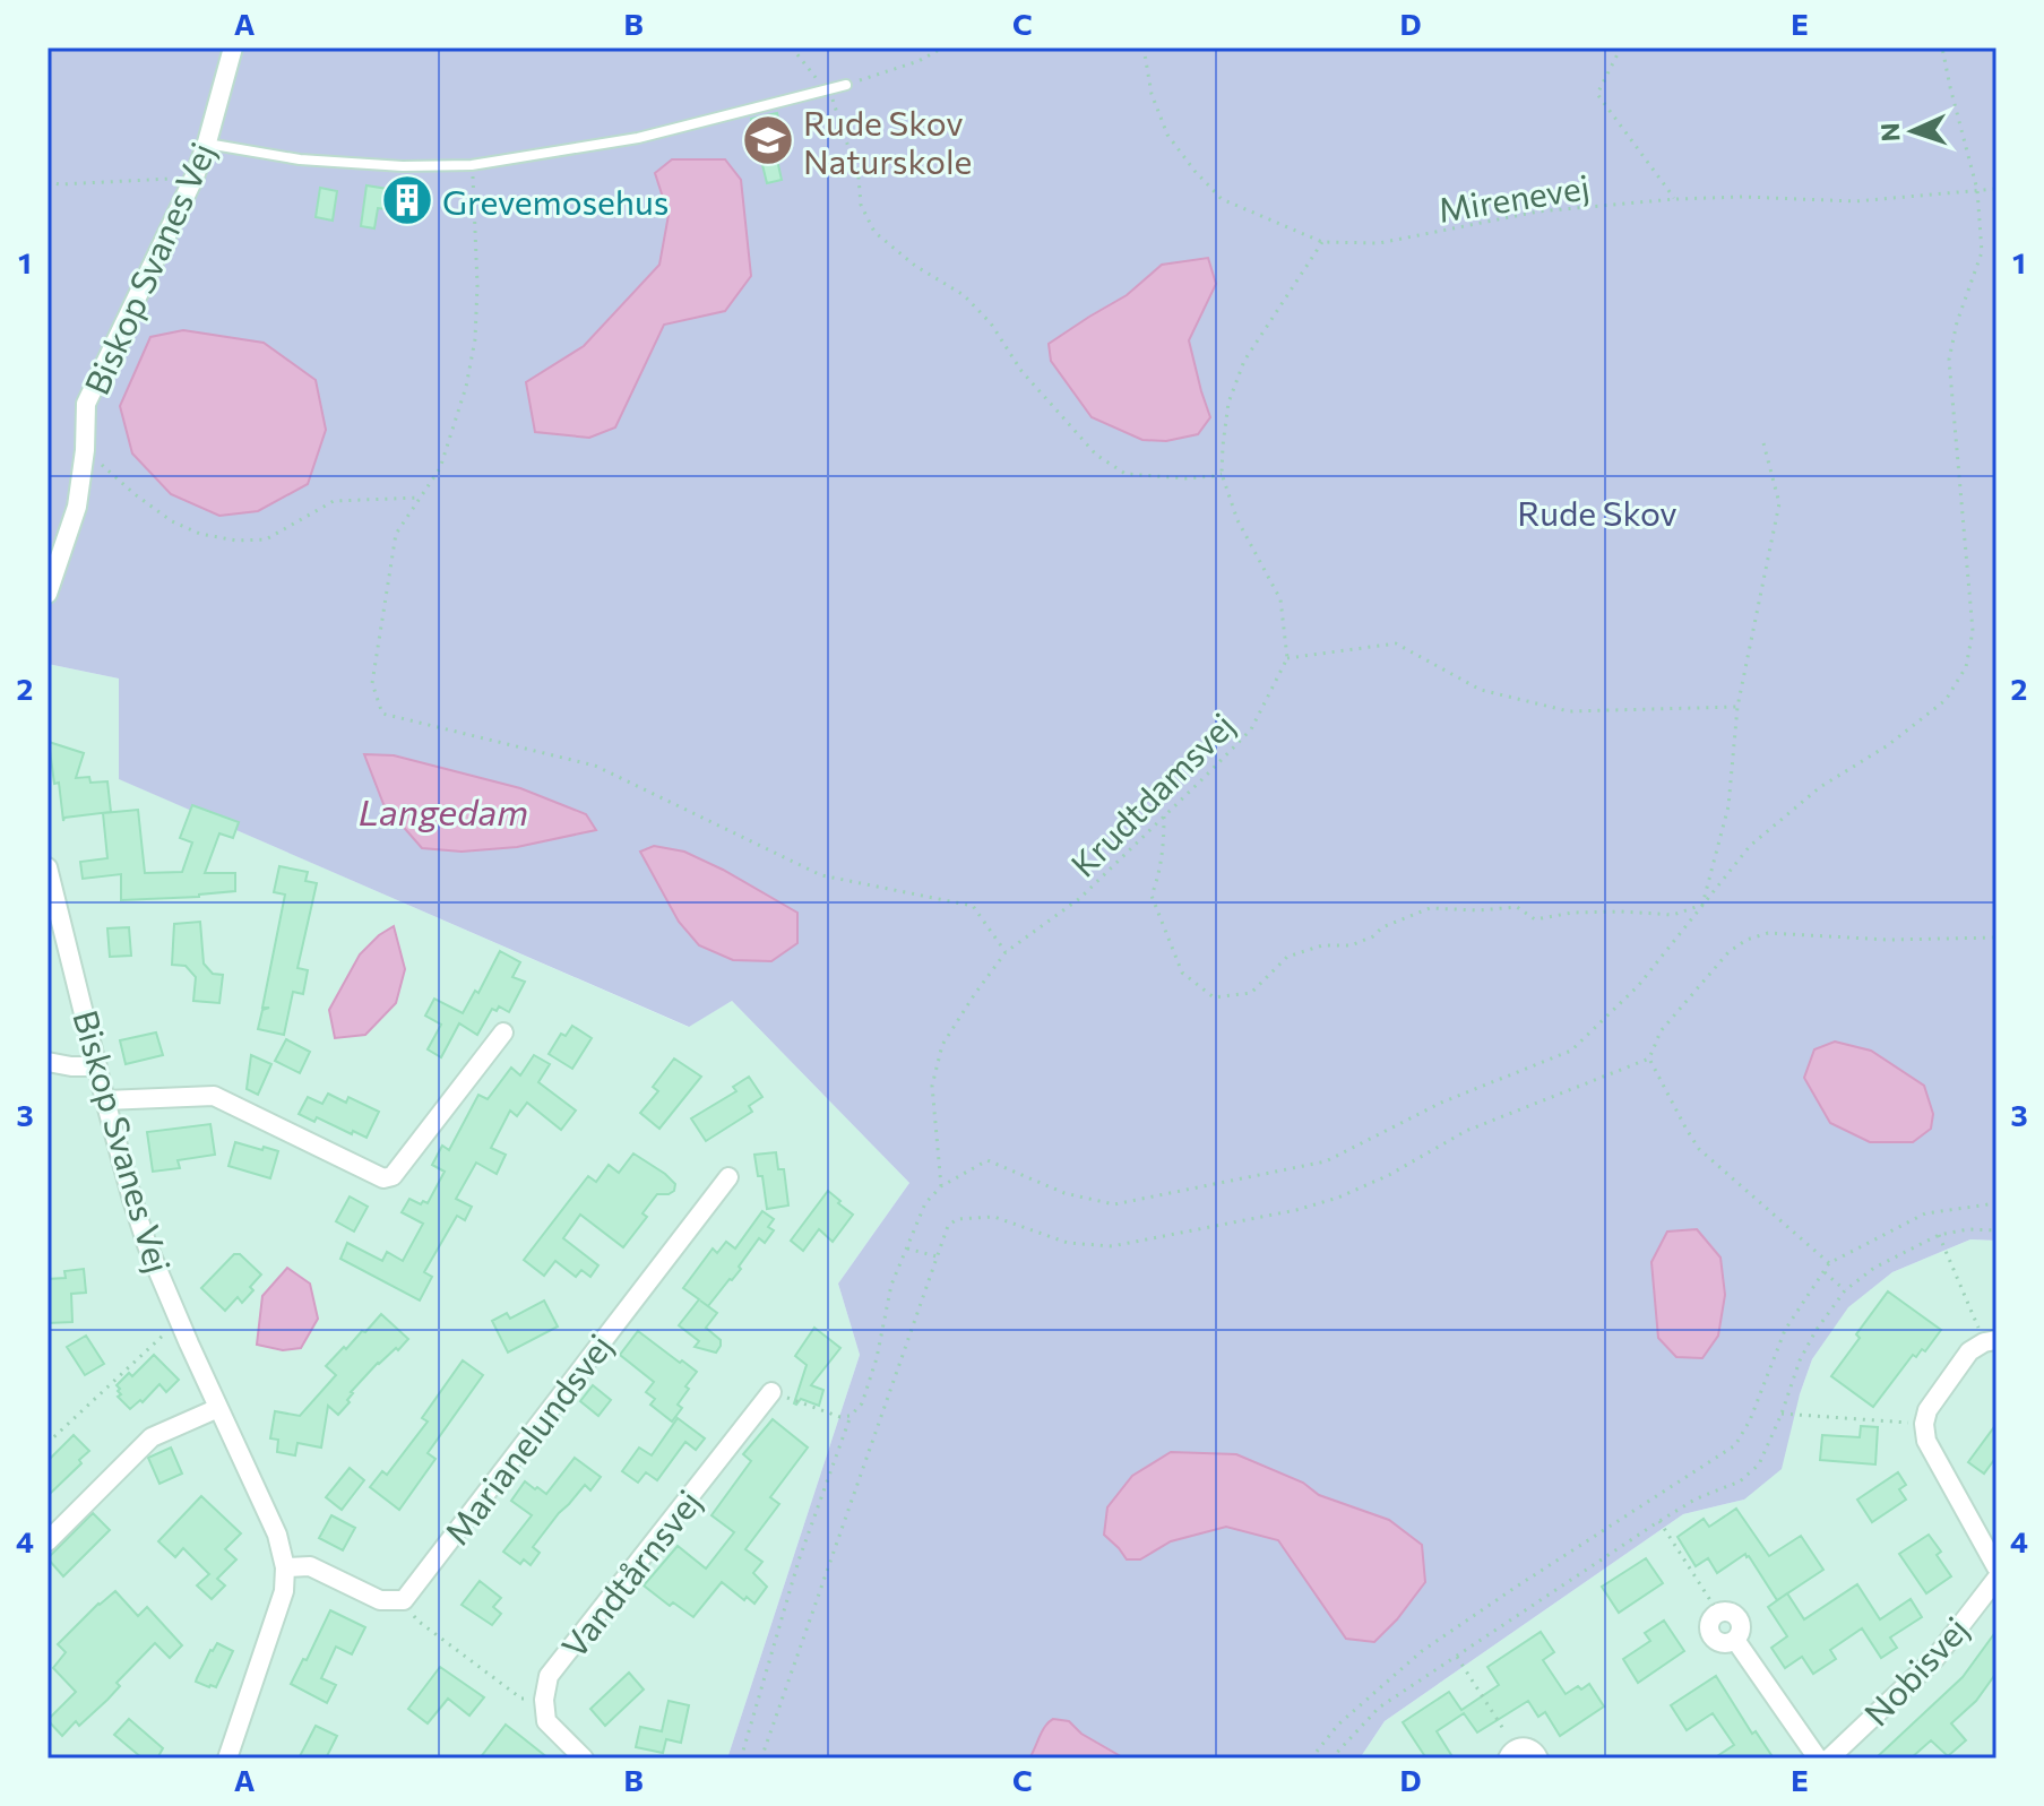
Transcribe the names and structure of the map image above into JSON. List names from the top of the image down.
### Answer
{
  "streets": {
    "street": [
      "Biskop Svanes Vej",
      "Marianelundsvej",
      "Vandtårnsvej",
      "Nobisvej"
    ],
    "path": ["Mirenevej", "Krudtdamsvej"]
  },
  "water": ["Langedam"],
  "parks": ["Rude Skov"],
  "places": {
    "school or university": ["Rude Skov Naturskole"],
    "building": ["Grevemosehus"]
  },
  "north": "left",
  "grid": {
    "columns": [
      "A",
      "B",
      "C",
      "D",
      "E"
    ],
    "rows": [
      "1",
      "2",
      "3",
      "4"
    ]
  }
}
